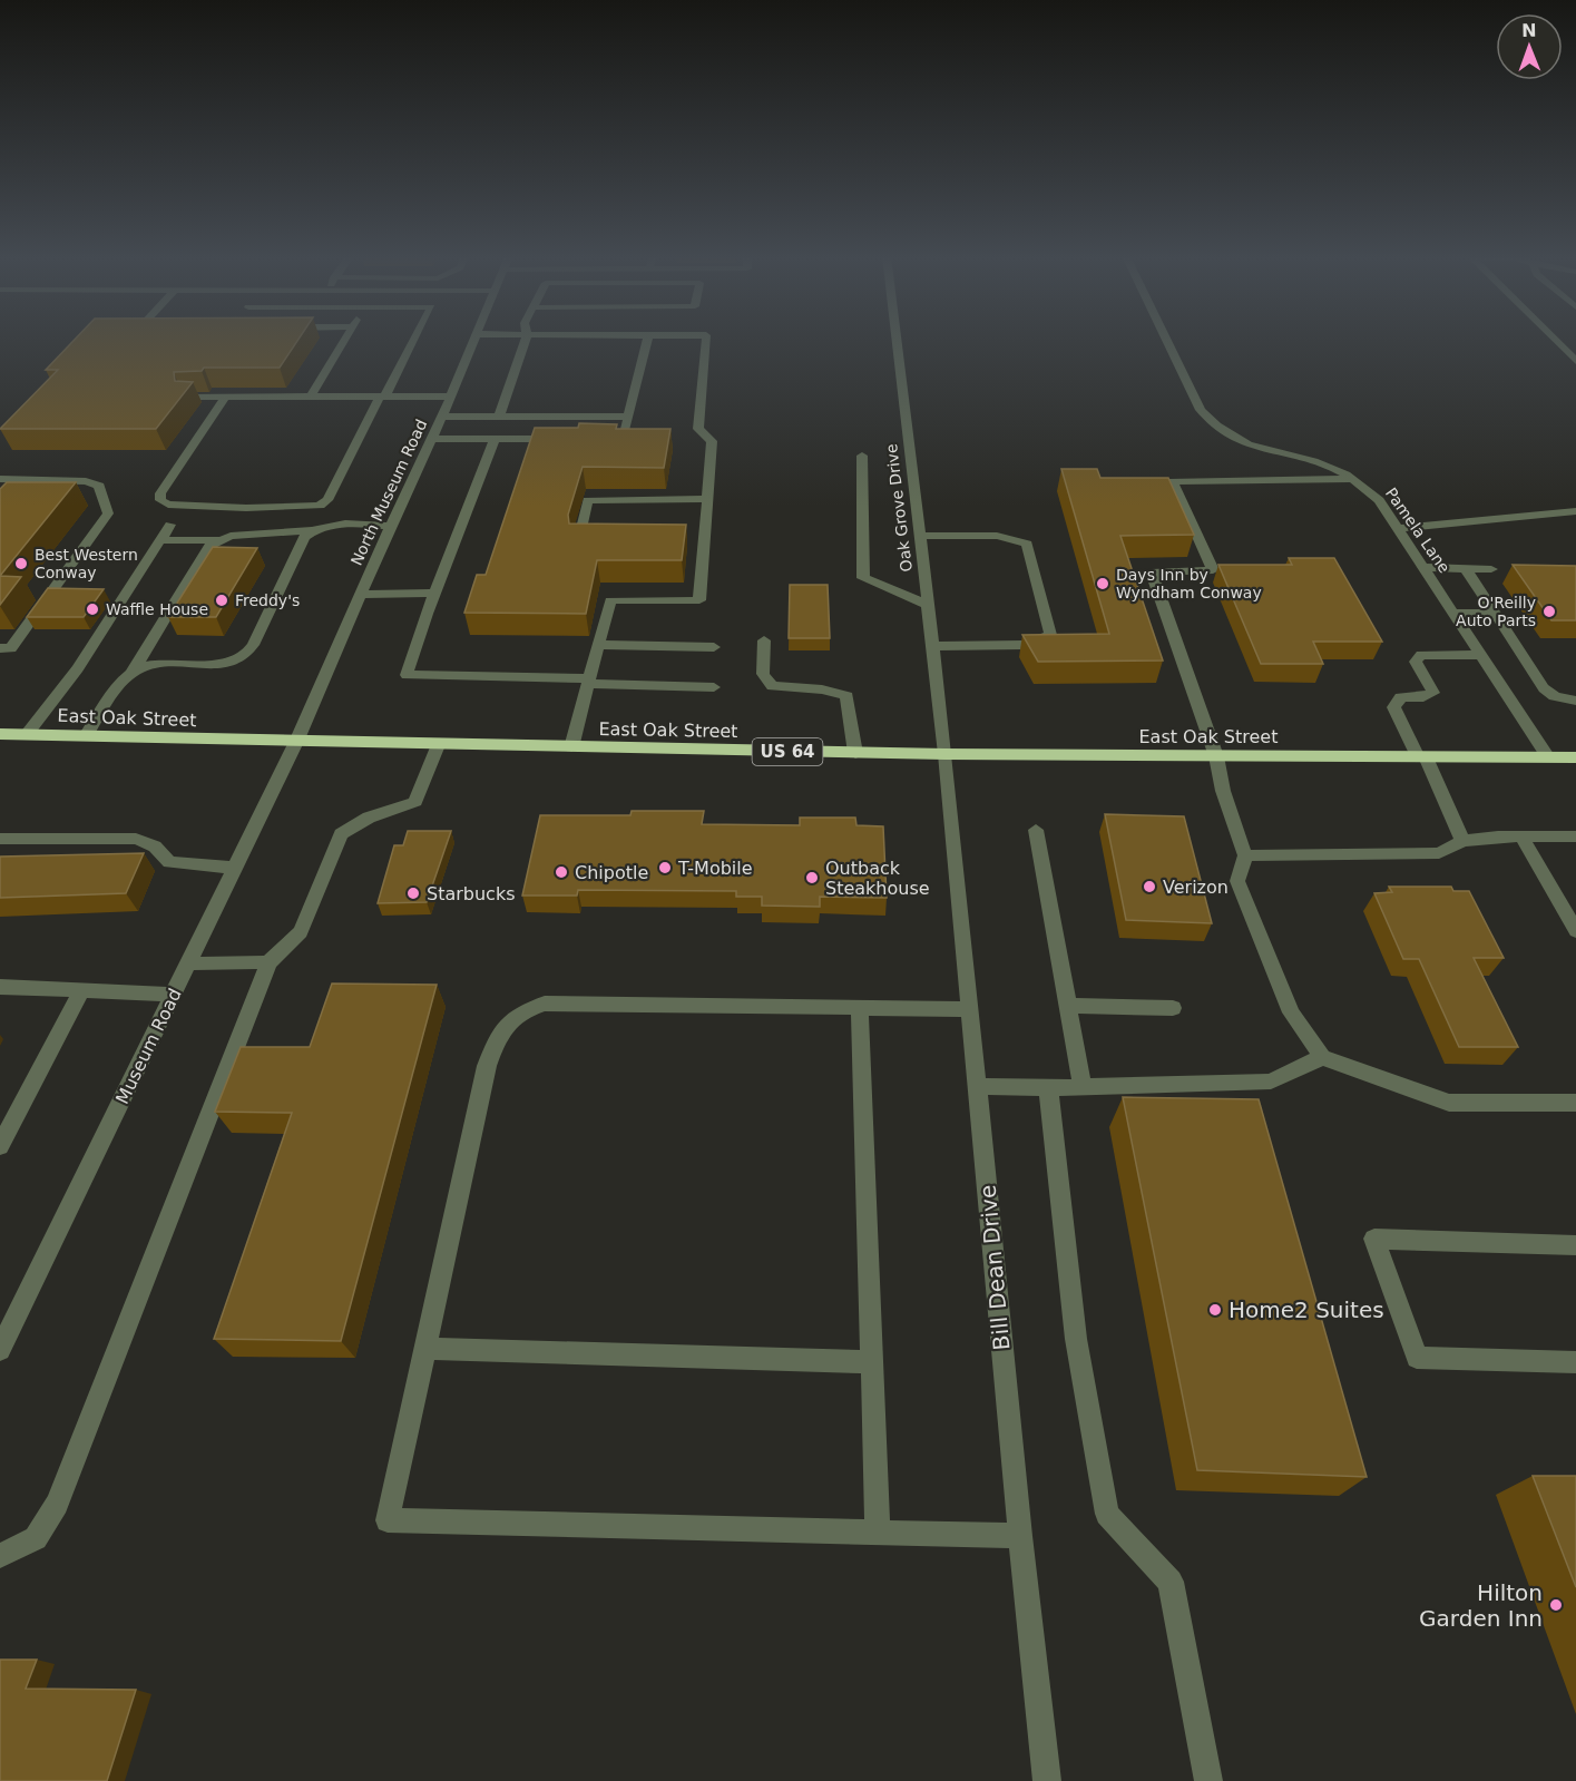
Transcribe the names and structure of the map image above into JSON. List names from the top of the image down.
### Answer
{
  "streets": {
    "highway": ["East Oak Street", "US 64"],
    "street": [
      "North Museum Road",
      "Oak Grove Drive",
      "Pamela Lane",
      "Museum Road",
      "Bill Dean Drive"
    ]
  },
  "crossings": [
    ["North Museum Road", "East Oak Street"],
    ["North Museum Road", "Museum Road"],
    ["Oak Grove Drive", "East Oak Street"],
    ["Oak Grove Drive", "Bill Dean Drive"],
    ["Pamela Lane", "East Oak Street"],
    ["East Oak Street", "Museum Road"],
    ["East Oak Street", "Bill Dean Drive"]
  ],
  "places": [
    "Best Western Conway",
    "Days Inn by Wyndham Conway",
    "Freddy's",
    "Waffle House",
    "O'Reilly Auto Parts",
    "T-Mobile",
    "Chipotle",
    "Outback Steakhouse",
    "Verizon",
    "Starbucks",
    "Home2 Suites",
    "Hilton Garden Inn"
  ],
  "north": "top"
}
